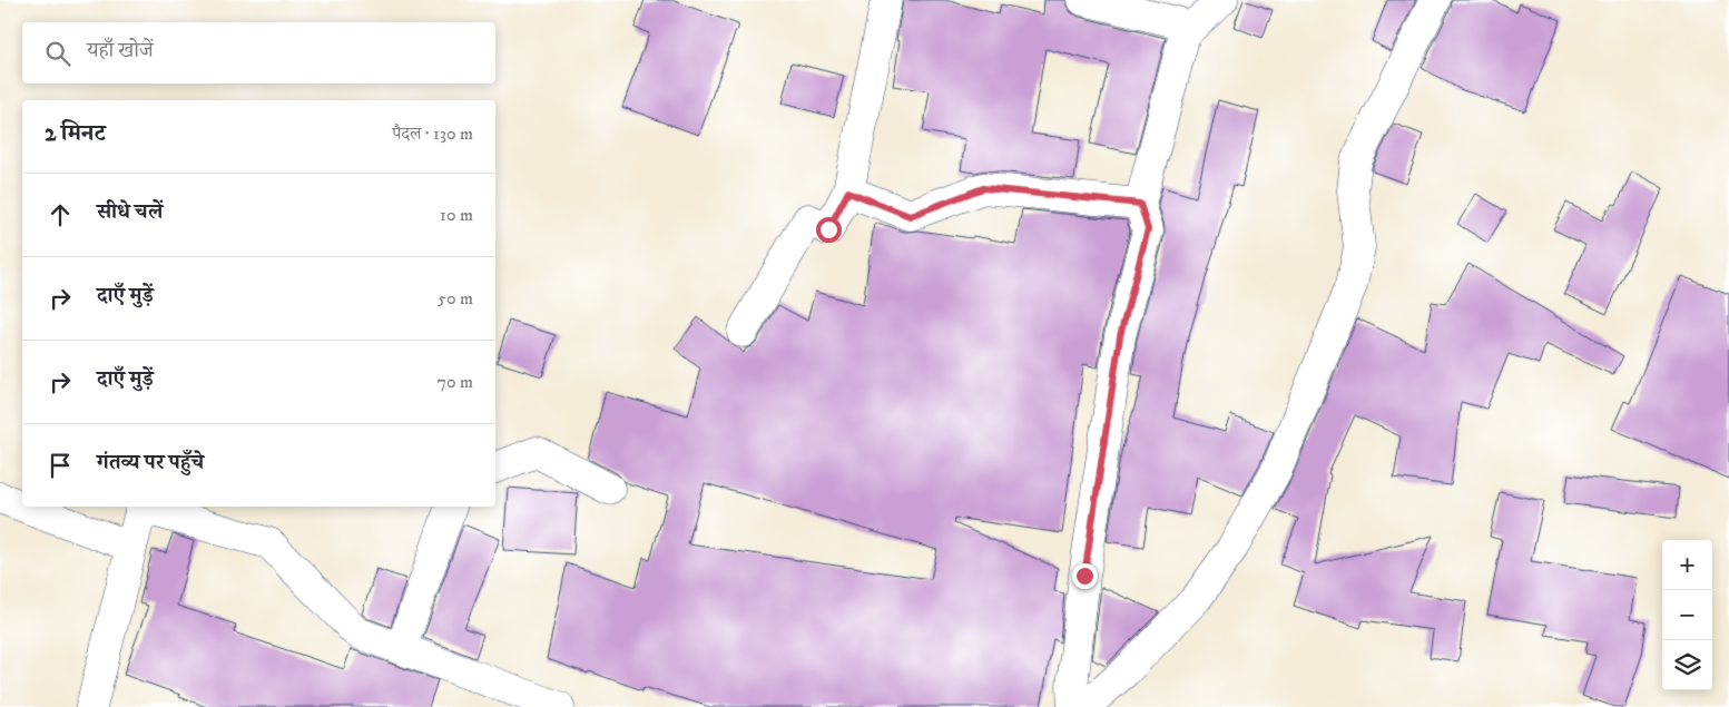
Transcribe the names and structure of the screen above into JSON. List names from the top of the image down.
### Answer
{
  "page": {
    "search": "यहाँ खोजें",
    "heading": ["2 मिनट", "पैदल · 130 m"],
    "list": [
      ["सीधे चलें", "10 m"],
      ["दाएँ मुड़ें", "50 m"],
      ["दाएँ मुड़ें", "70 m"],
      "गंतव्य पर पहुँचे"
    ],
    "map_buttons": ["+", "−"]
  }
}
